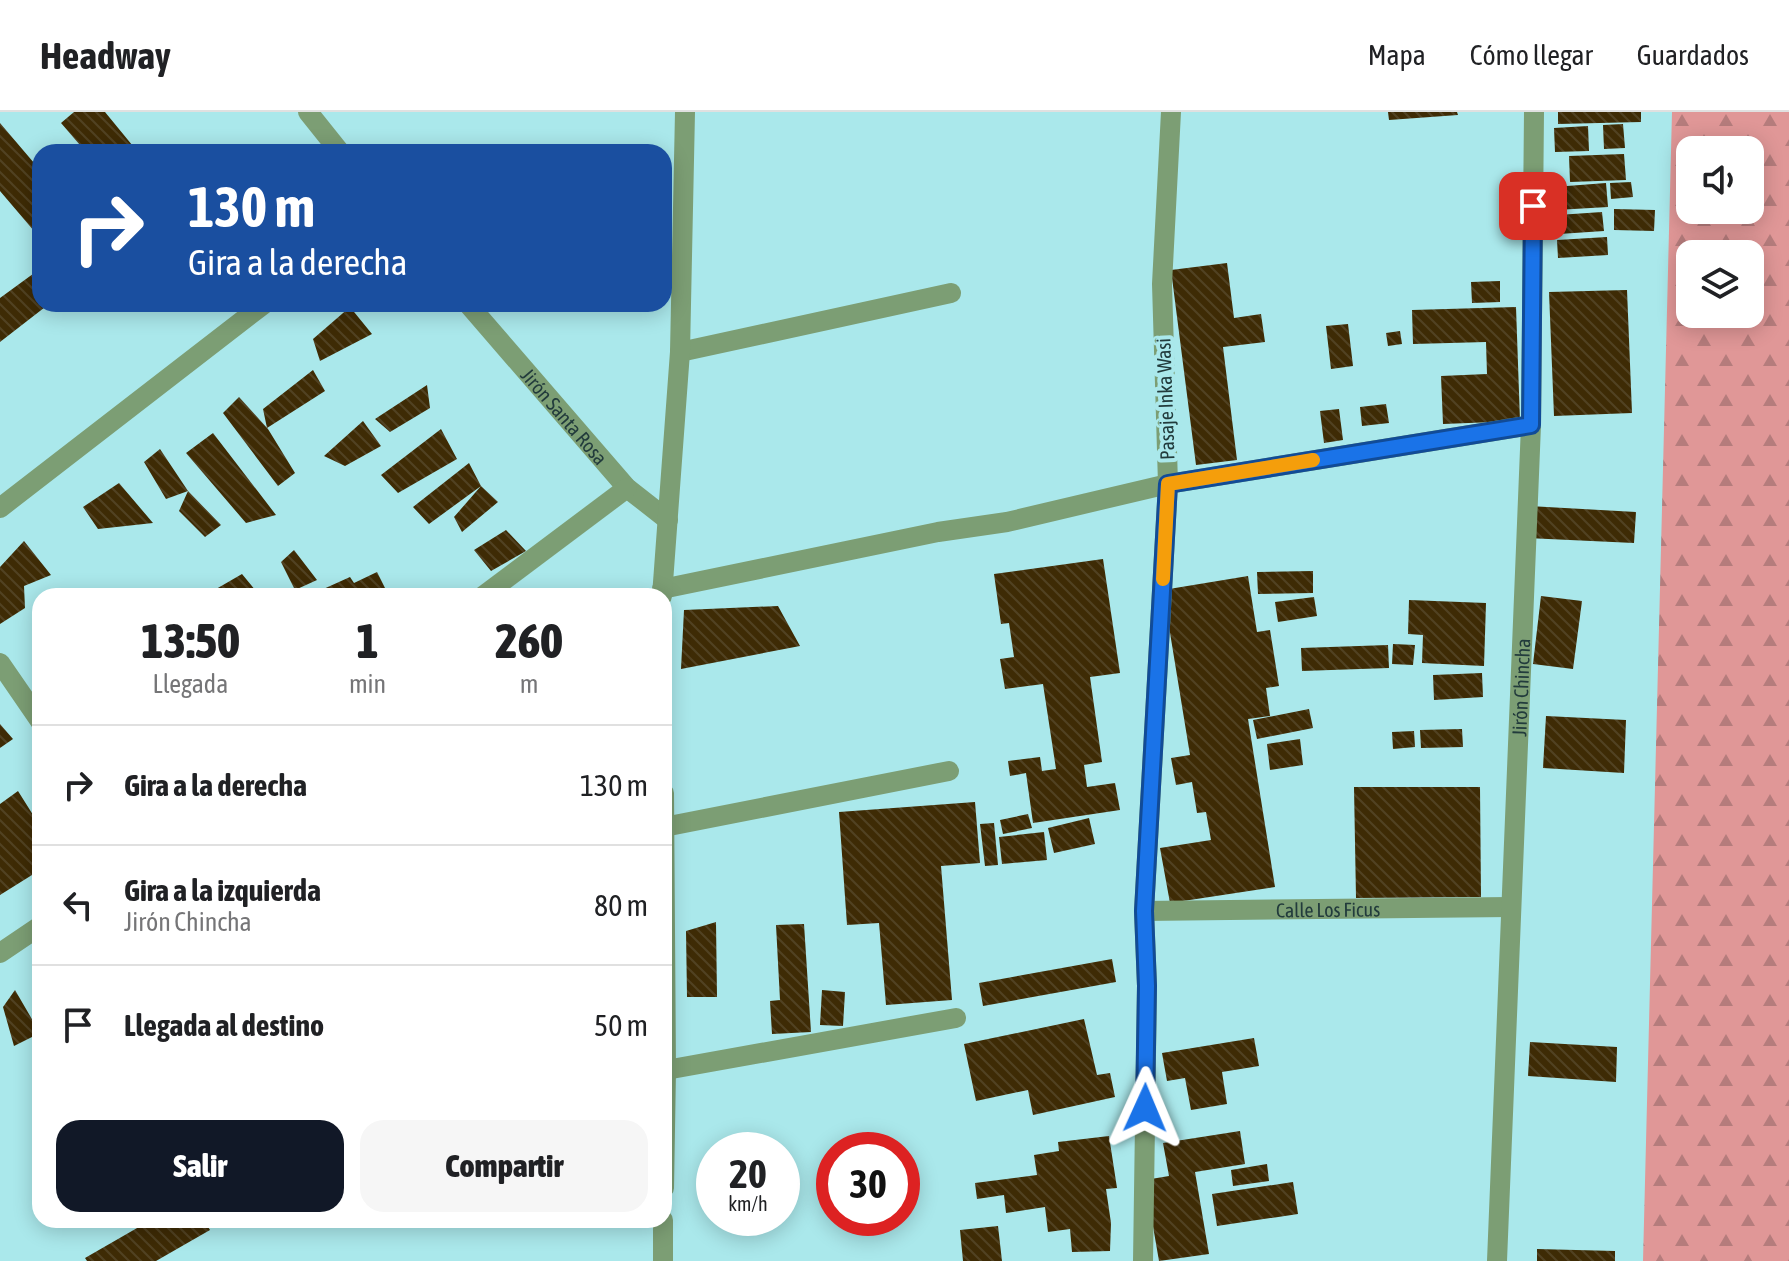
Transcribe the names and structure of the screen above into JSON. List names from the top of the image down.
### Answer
{
  "streets": {
    "street": [
      "Pasaje Inka Wasi",
      "Jirón Santa Rosa",
      "Jirón Chincha",
      "Calle Los Ficus"
    ]
  },
  "crossings": [
    ["Pasaje Inka Wasi", "Calle Los Ficus"],
    ["Jirón Chincha", "Calle Los Ficus"]
  ],
  "page": {
    "header": "Headway",
    "nav": ["Mapa", "Cómo llegar", "Guardados"],
    "turn": ["130 m", "Gira a la derecha"],
    "eta": [
      "13:50",
      "Llegada",
      "1",
      "min",
      "260",
      "m"
    ],
    "list": [
      {
        "name": "Gira a la derecha",
        "value": "130 m"
      },
      {
        "name": "Gira a la izquierda",
        "note": "Jirón Chincha",
        "value": "80 m"
      },
      {
        "name": "Llegada al destino",
        "value": "50 m"
      }
    ],
    "buttons": ["Salir", "Compartir"],
    "speed": "20 km/h",
    "limit": "30"
  }
}
